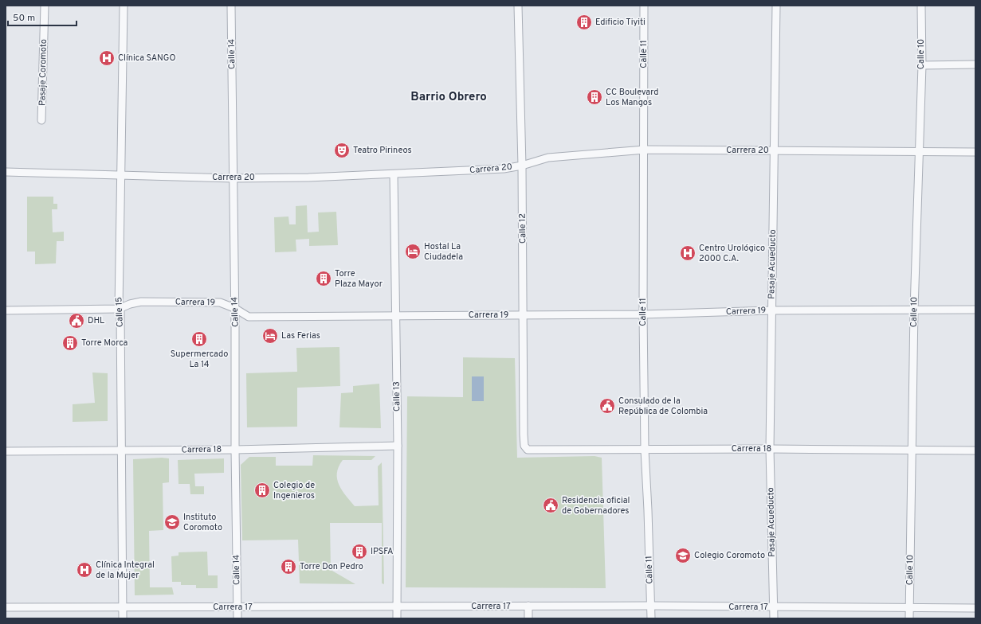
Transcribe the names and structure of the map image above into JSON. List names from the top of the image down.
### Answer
{
  "streets": {
    "street": [
      "Calle 14",
      "Calle 11",
      "Calle 10",
      "Pasaje Coromoto",
      "Carrera 20",
      "Calle 12",
      "Pasaje Acueducto",
      "Carrera 19",
      "Calle 15",
      "Calle 13",
      "Carrera 18",
      "Carrera 17"
    ]
  },
  "crossings": [
    ["Calle 14", "Carrera 20"],
    ["Calle 14", "Carrera 19"],
    ["Calle 14", "Carrera 18"],
    ["Calle 14", "Carrera 17"],
    ["Calle 11", "Carrera 20"],
    ["Calle 11", "Carrera 19"],
    ["Calle 11", "Carrera 18"],
    ["Calle 11", "Carrera 17"],
    ["Calle 10", "Carrera 20"],
    ["Calle 10", "Carrera 19"],
    ["Calle 10", "Carrera 18"],
    ["Calle 10", "Carrera 17"],
    ["Carrera 20", "Calle 12"],
    ["Carrera 20", "Pasaje Acueducto"],
    ["Carrera 20", "Calle 15"],
    ["Carrera 20", "Calle 13"],
    ["Calle 12", "Carrera 19"],
    ["Calle 12", "Carrera 18"],
    ["Pasaje Acueducto", "Carrera 19"],
    ["Pasaje Acueducto", "Carrera 18"],
    ["Pasaje Acueducto", "Carrera 17"],
    ["Carrera 19", "Calle 15"],
    ["Carrera 19", "Calle 13"],
    ["Calle 15", "Carrera 18"],
    ["Calle 15", "Carrera 17"],
    ["Calle 13", "Carrera 18"],
    ["Calle 13", "Carrera 17"]
  ],
  "districts": ["Barrio Obrero"],
  "places": {
    "building": [
      "Edificio Tiyiti",
      "CC Boulevard Los Mangos",
      "Torre Plaza Mayor",
      "Supermercado La 14",
      "Torre Morca",
      "Colegio de Ingenieros",
      "IPSFA",
      "Torre Don Pedro"
    ],
    "hospital": ["Clínica SANGO", "Centro Urológico 2000 C.A.", "Clínica Integral de la Mujer"],
    "theatre": ["Teatro Pirineos"],
    "hotel": ["Hostal La Ciudadela", "Las Ferias"],
    "public building": ["DHL", "Consulado de la República de Colombia", "Residencia oficial de Gobernadores"],
    "school or university": ["Instituto Coromoto", "Colegio Coromoto"]
  },
  "scale_bar": "50 m"
}
